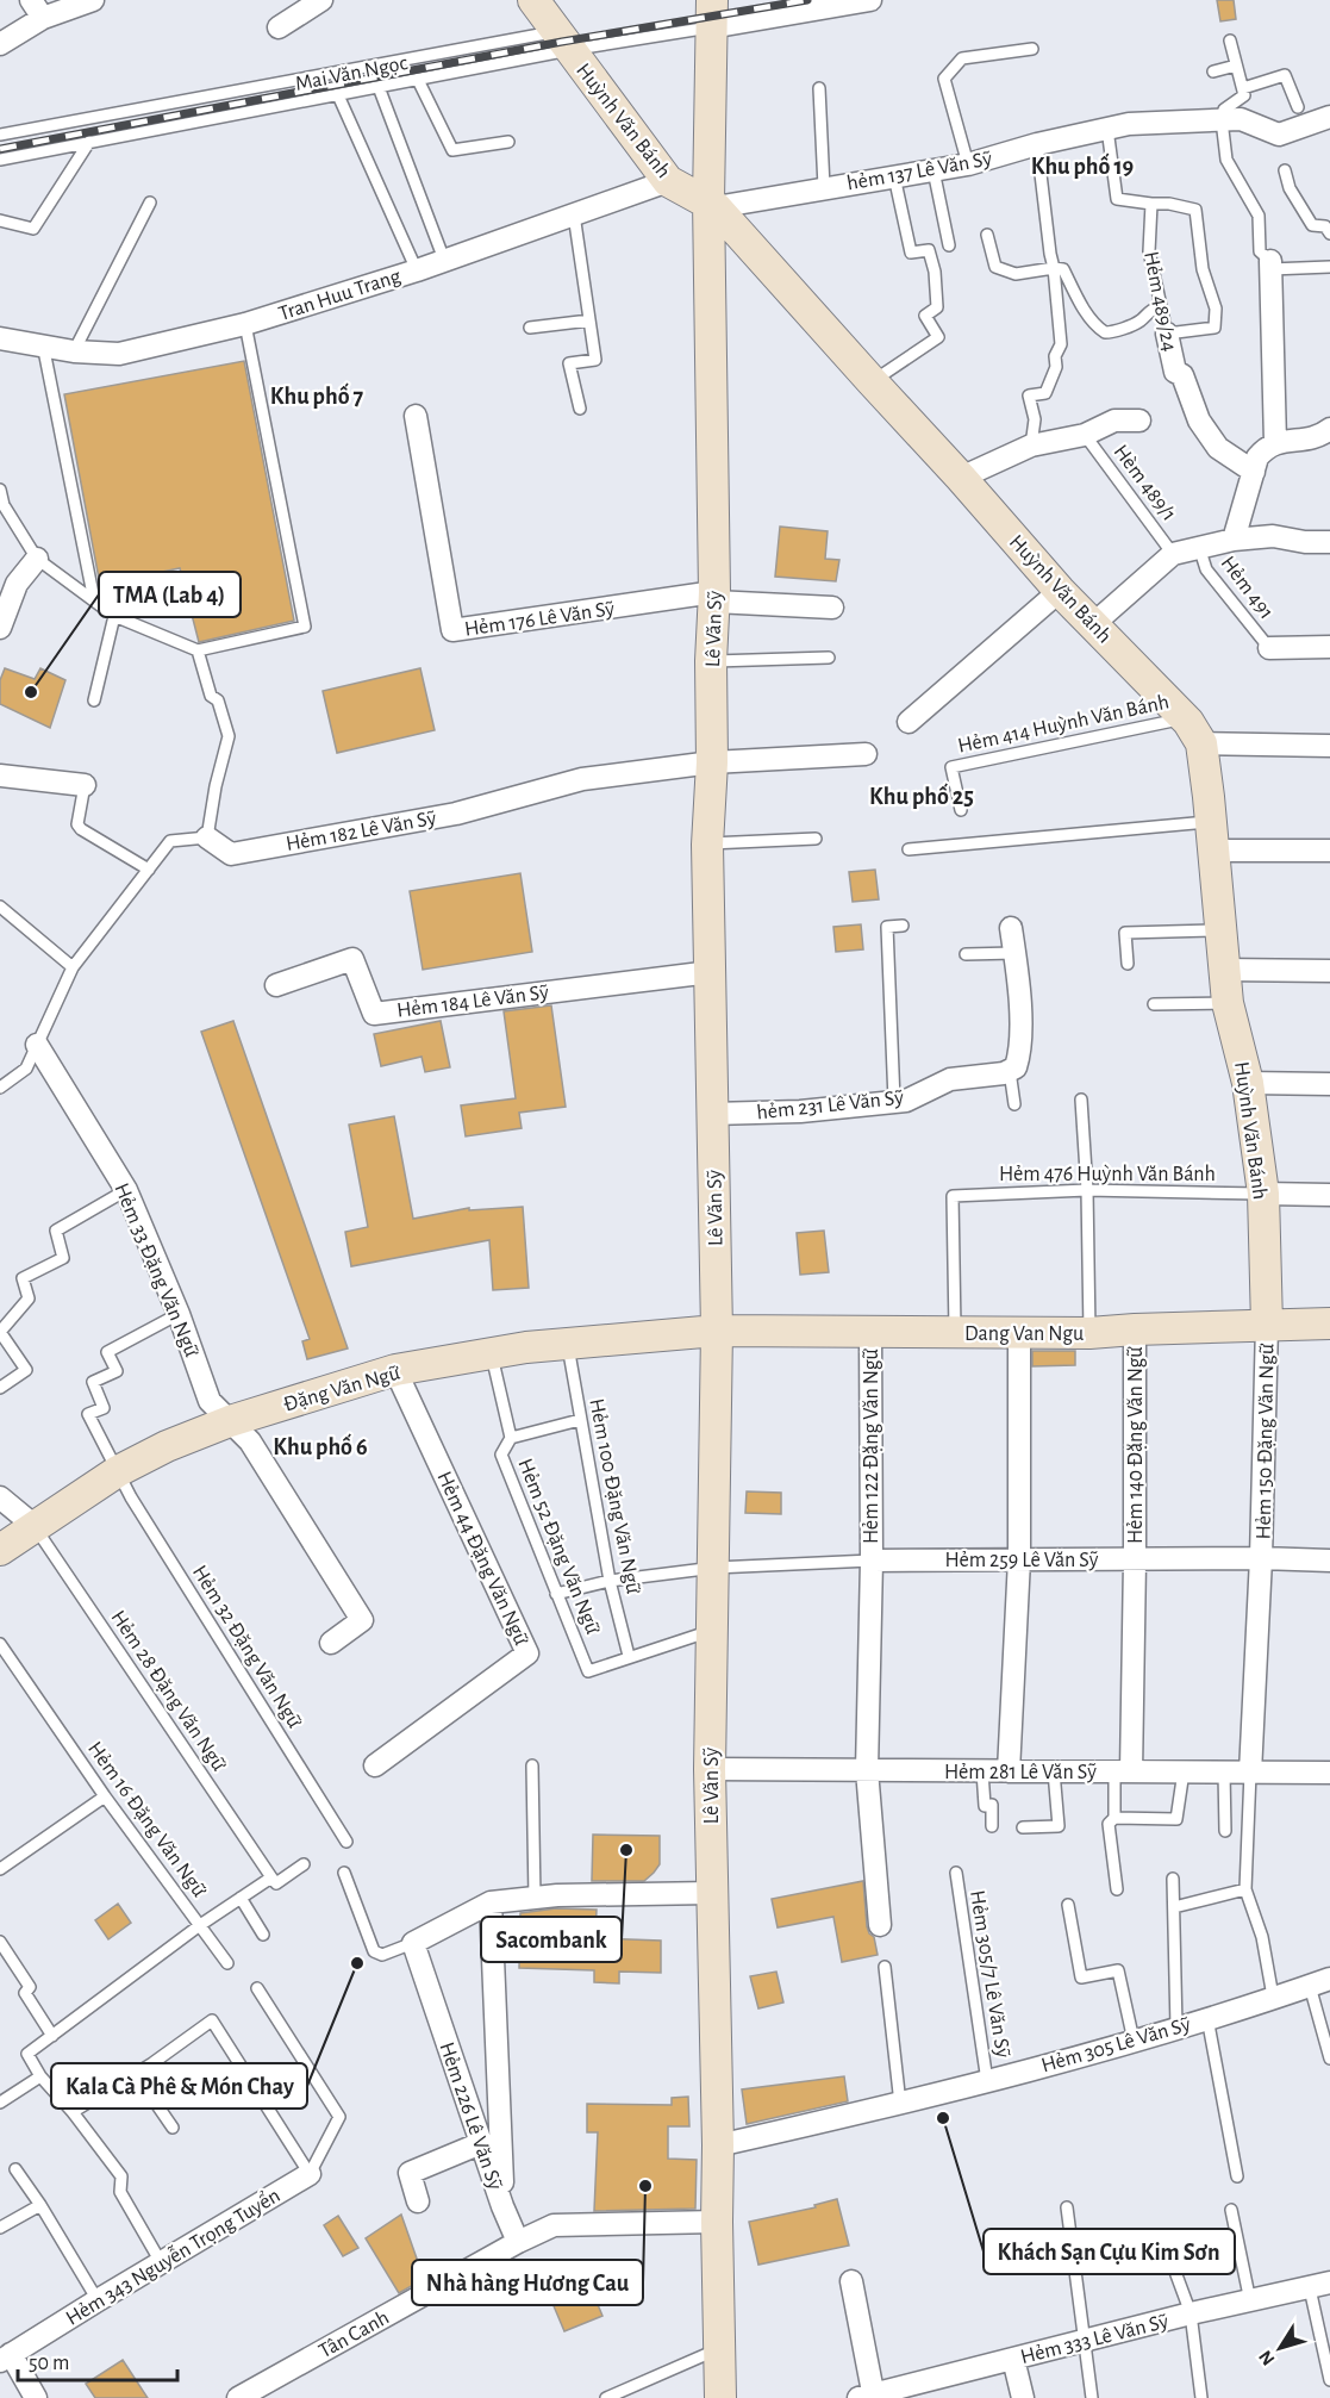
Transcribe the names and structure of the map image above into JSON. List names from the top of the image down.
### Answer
{
  "streets": {
    "street": [
      "Huỳnh Văn Bánh",
      "hẻm 137 Lê Văn Sỹ",
      "Tran Huu Trang",
      "Hẻm 489/24",
      "Hẻm 176 Lê Văn Sỹ",
      "Lê Văn Sỹ",
      "Hẻm 182 Lê Văn Sỹ",
      "Hẻm 184 Lê Văn Sỹ",
      "hẻm 231 Lê Văn Sỹ",
      "Hẻm 33 Đặng Văn Ngữ",
      "Dang Van Ngu",
      "Đặng Văn Ngữ",
      "Hẻm 150 Đặng Văn Ngữ",
      "Hẻm 140 Đặng Văn Ngữ",
      "Hẻm 122 Đặng Văn Ngữ",
      "Hẻm 44 Đặng Văn Ngữ",
      "Hẻm 259 Lê Văn Sỹ",
      "Hẻm 281 Lê Văn Sỹ",
      "Hẻm 305 Lê Văn Sỹ",
      "Hẻm 226 Lê Văn Sỹ",
      "Hẻm 343 Nguyễn Trọng Tuyển",
      "Tân Canh",
      "Hẻm 333 Lê Văn Sỹ"
    ],
    "lane": [
      "Mai Văn Ngọc",
      "Hèm 489/1",
      "Hẻm 491",
      "Hẻm 414 Huỳnh Văn Bánh",
      "Hẻm 476 Huỳnh Văn Bánh",
      "Hẻm 100 Đặng Văn Ngữ",
      "Hẻm 52 Đặng Văn Ngữ",
      "Hẻm 32 Đặng Văn Ngữ",
      "Hẻm 28 Đặng Văn Ngữ",
      "Hẻm 16 Đặng Văn Ngữ",
      "Hẻm 305/7 Lê Văn Sỹ"
    ]
  },
  "crossings": [
    ["Mai Văn Ngọc", "Huỳnh Văn Bánh"],
    ["Mai Văn Ngọc", "Lê Văn Sỹ"],
    ["Huỳnh Văn Bánh", "hẻm 137 Lê Văn Sỹ"],
    ["Huỳnh Văn Bánh", "Tran Huu Trang"],
    ["Huỳnh Văn Bánh", "Lê Văn Sỹ"],
    ["Huỳnh Văn Bánh", "Hẻm 414 Huỳnh Văn Bánh"],
    ["Huỳnh Văn Bánh", "Hẻm 476 Huỳnh Văn Bánh"],
    ["Huỳnh Văn Bánh", "Dang Van Ngu"],
    ["Huỳnh Văn Bánh", "Hẻm 150 Đặng Văn Ngữ"],
    ["hẻm 137 Lê Văn Sỹ", "Lê Văn Sỹ"],
    ["Hẻm 176 Lê Văn Sỹ", "Lê Văn Sỹ"],
    ["Lê Văn Sỹ", "Hẻm 182 Lê Văn Sỹ"],
    ["Lê Văn Sỹ", "Hẻm 184 Lê Văn Sỹ"],
    ["Lê Văn Sỹ", "hẻm 231 Lê Văn Sỹ"],
    ["Lê Văn Sỹ", "Dang Van Ngu"],
    ["Lê Văn Sỹ", "Đặng Văn Ngữ"],
    ["Lê Văn Sỹ", "Hẻm 259 Lê Văn Sỹ"],
    ["Lê Văn Sỹ", "Hẻm 281 Lê Văn Sỹ"],
    ["Lê Văn Sỹ", "Hẻm 305 Lê Văn Sỹ"],
    ["Lê Văn Sỹ", "Tân Canh"],
    ["Hẻm 476 Huỳnh Văn Bánh", "Dang Van Ngu"],
    ["Hẻm 33 Đặng Văn Ngữ", "Đặng Văn Ngữ"],
    ["Hẻm 33 Đặng Văn Ngữ", "Hẻm 32 Đặng Văn Ngữ"],
    ["Dang Van Ngu", "Đặng Văn Ngữ"],
    ["Dang Van Ngu", "Hẻm 150 Đặng Văn Ngữ"],
    ["Dang Van Ngu", "Hẻm 140 Đặng Văn Ngữ"],
    ["Dang Van Ngu", "Hẻm 122 Đặng Văn Ngữ"],
    ["Đặng Văn Ngữ", "Hẻm 100 Đặng Văn Ngữ"],
    ["Đặng Văn Ngữ", "Hẻm 52 Đặng Văn Ngữ"],
    ["Đặng Văn Ngữ", "Hẻm 44 Đặng Văn Ngữ"],
    ["Đặng Văn Ngữ", "Hẻm 32 Đặng Văn Ngữ"],
    ["Đặng Văn Ngữ", "Hẻm 28 Đặng Văn Ngữ"],
    ["Hẻm 150 Đặng Văn Ngữ", "Hẻm 259 Lê Văn Sỹ"],
    ["Hẻm 150 Đặng Văn Ngữ", "Hẻm 281 Lê Văn Sỹ"],
    ["Hẻm 140 Đặng Văn Ngữ", "Hẻm 259 Lê Văn Sỹ"],
    ["Hẻm 140 Đặng Văn Ngữ", "Hẻm 281 Lê Văn Sỹ"],
    ["Hẻm 122 Đặng Văn Ngữ", "Hẻm 259 Lê Văn Sỹ"],
    ["Hẻm 122 Đặng Văn Ngữ", "Hẻm 281 Lê Văn Sỹ"],
    ["Hẻm 100 Đặng Văn Ngữ", "Hẻm 52 Đặng Văn Ngữ"],
    ["Hẻm 100 Đặng Văn Ngữ", "Hẻm 259 Lê Văn Sỹ"],
    ["Hẻm 52 Đặng Văn Ngữ", "Hẻm 259 Lê Văn Sỹ"],
    ["Hẻm 305/7 Lê Văn Sỹ", "Hẻm 305 Lê Văn Sỹ"]
  ],
  "districts": [
    "Khu phố 19",
    "Khu phố 7",
    "Khu phố 25",
    "Khu phố 6"
  ],
  "places": [
    "TMA (Lab 4)",
    "Sacombank",
    "Kala Cà Phê & Món Chay",
    "Khách Sạn Cựu Kim Sơn",
    "Nhà hàng Hương Cau"
  ],
  "scale_bar": "50 m",
  "north": "bottom left"
}
